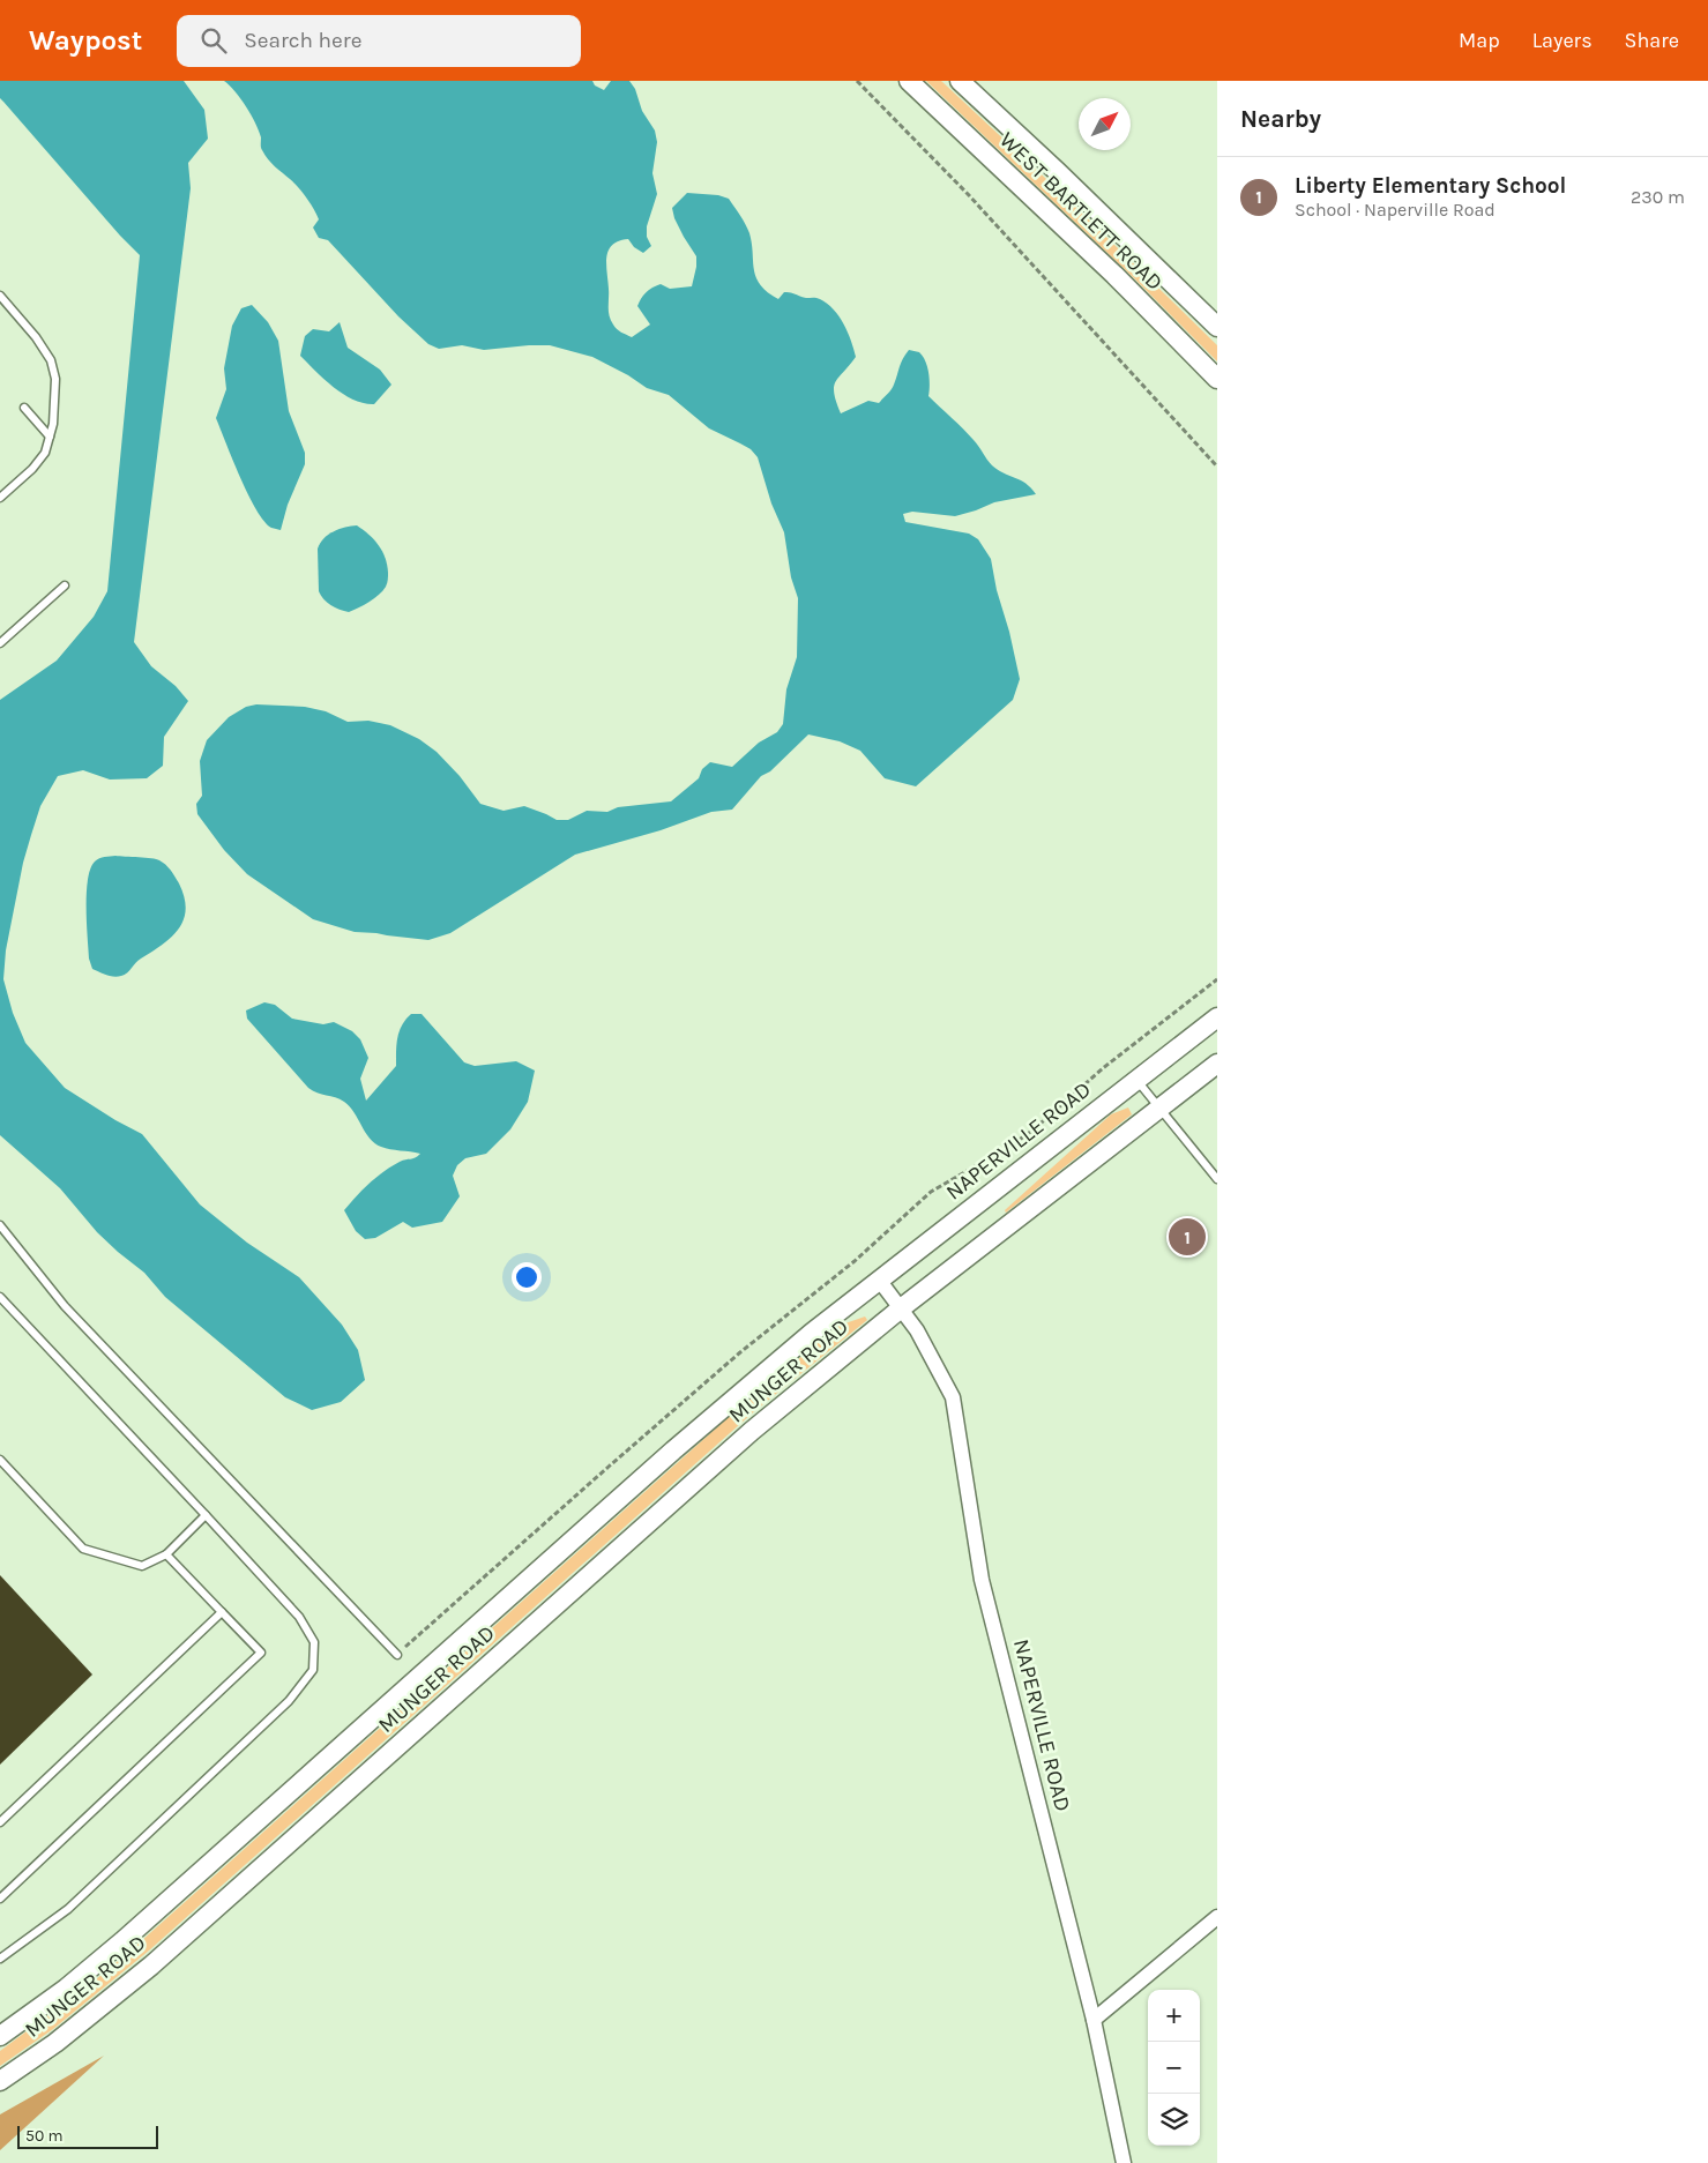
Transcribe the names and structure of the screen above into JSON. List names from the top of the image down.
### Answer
{
  "streets": {
    "street": ["WEST BARTLETT ROAD", "NAPERVILLE ROAD", "MUNGER ROAD"]
  },
  "crossings": [
    ["NAPERVILLE ROAD", "MUNGER ROAD"]
  ],
  "scale_bar": "50 m",
  "north": "top right",
  "page": {
    "header": "Waypost",
    "search": "Search here",
    "nav": ["Map", "Layers", "Share"],
    "heading": "Nearby",
    "list": [
      {
        "mark": "1",
        "name": "Liberty Elementary School",
        "note": "School · Naperville Road",
        "value": "230 m"
      }
    ],
    "pins": "1",
    "map_buttons": ["+", "−"],
    "scale": "50 m"
  }
}
